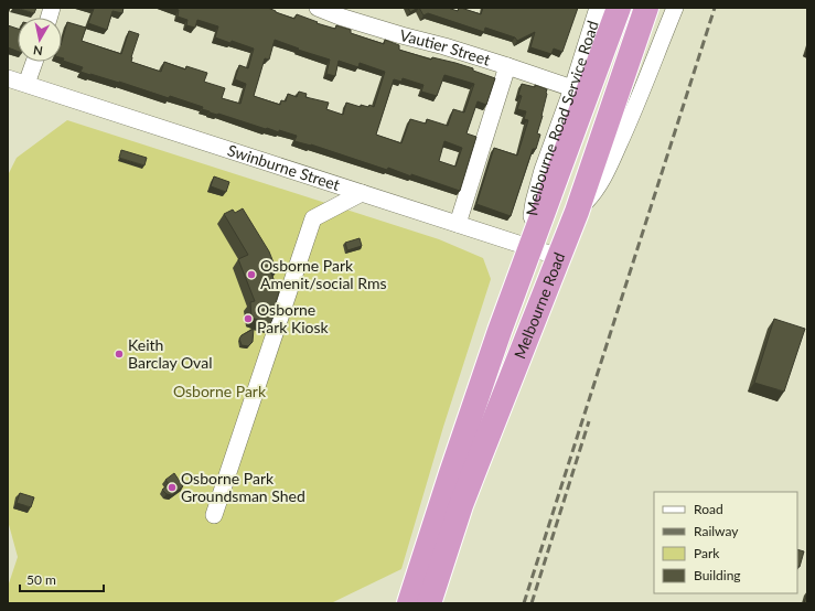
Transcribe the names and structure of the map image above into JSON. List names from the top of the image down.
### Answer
{
  "streets": {
    "highway": ["Melbourne Road"],
    "street": ["Vautier Street", "Melbourne Road Service Road", "Swinburne Street"]
  },
  "crossings": [
    ["Vautier Street", "Melbourne Road Service Road"],
    ["Melbourne Road Service Road", "Swinburne Street"],
    ["Melbourne Road Service Road", "Melbourne Road"],
    ["Swinburne Street", "Melbourne Road"]
  ],
  "parks": ["Osborne Park"],
  "places": [
    "Osborne Park Amenit/social Rms",
    "Osborne Park Kiosk",
    "Keith Barclay Oval",
    "Osborne Park Groundsman Shed"
  ],
  "legend": [
    "Road",
    "Railway",
    "Park",
    "Building"
  ],
  "scale_bar": "50 m",
  "north": "bottom"
}
